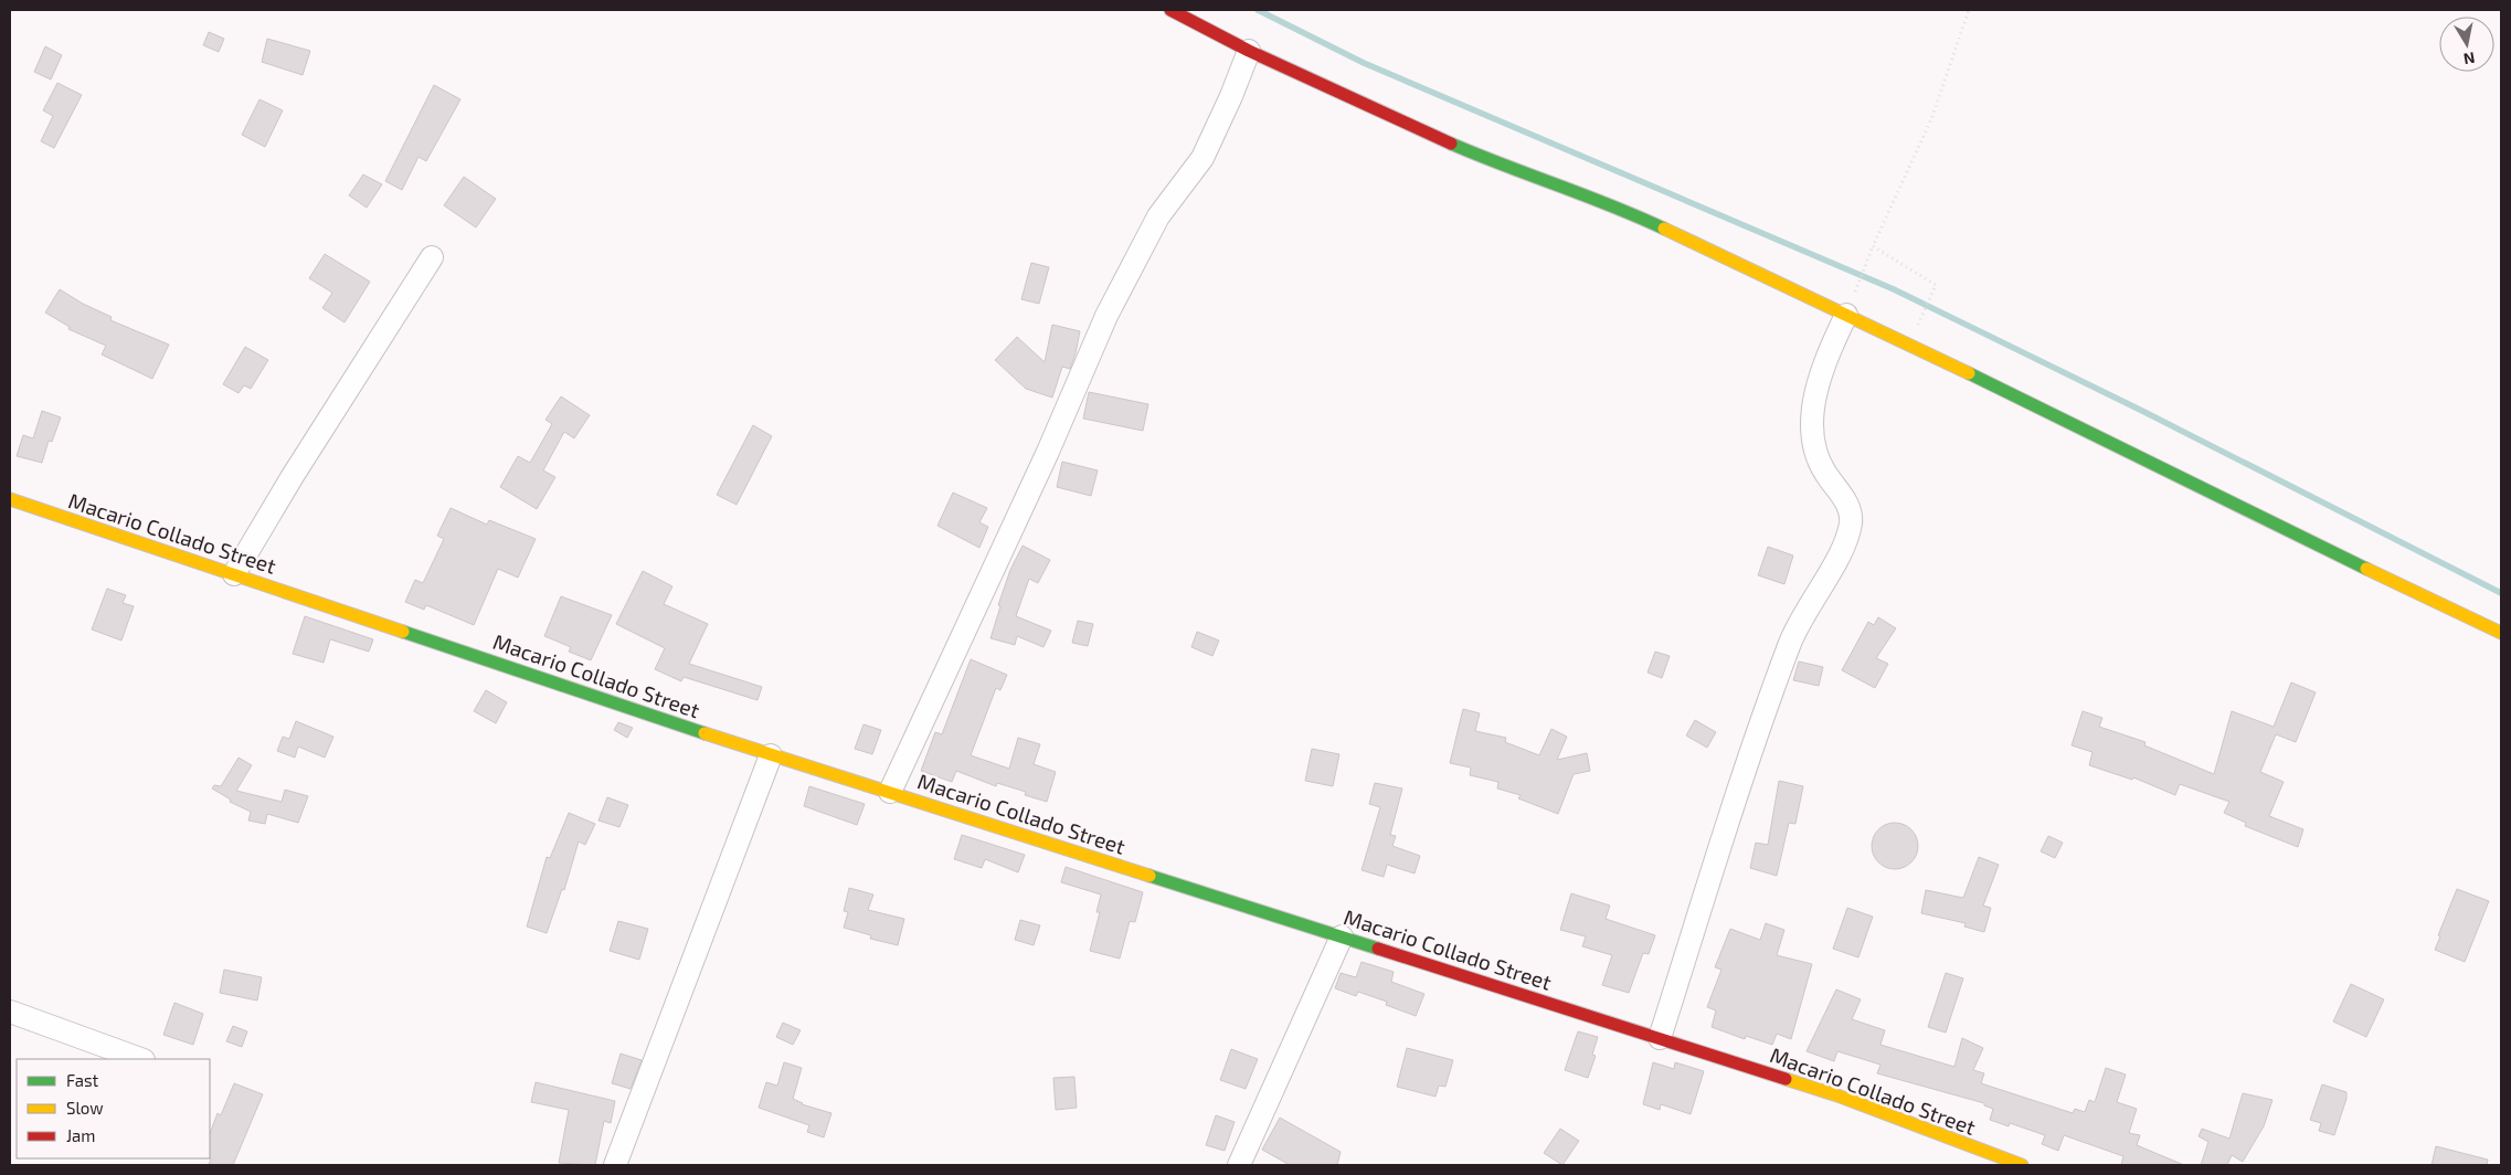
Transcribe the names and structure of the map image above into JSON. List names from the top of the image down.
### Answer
{
  "streets": {
    "street": ["Macario Collado Street"]
  },
  "legend": ["Fast", "Slow", "Jam"],
  "north": "bottom"
}
